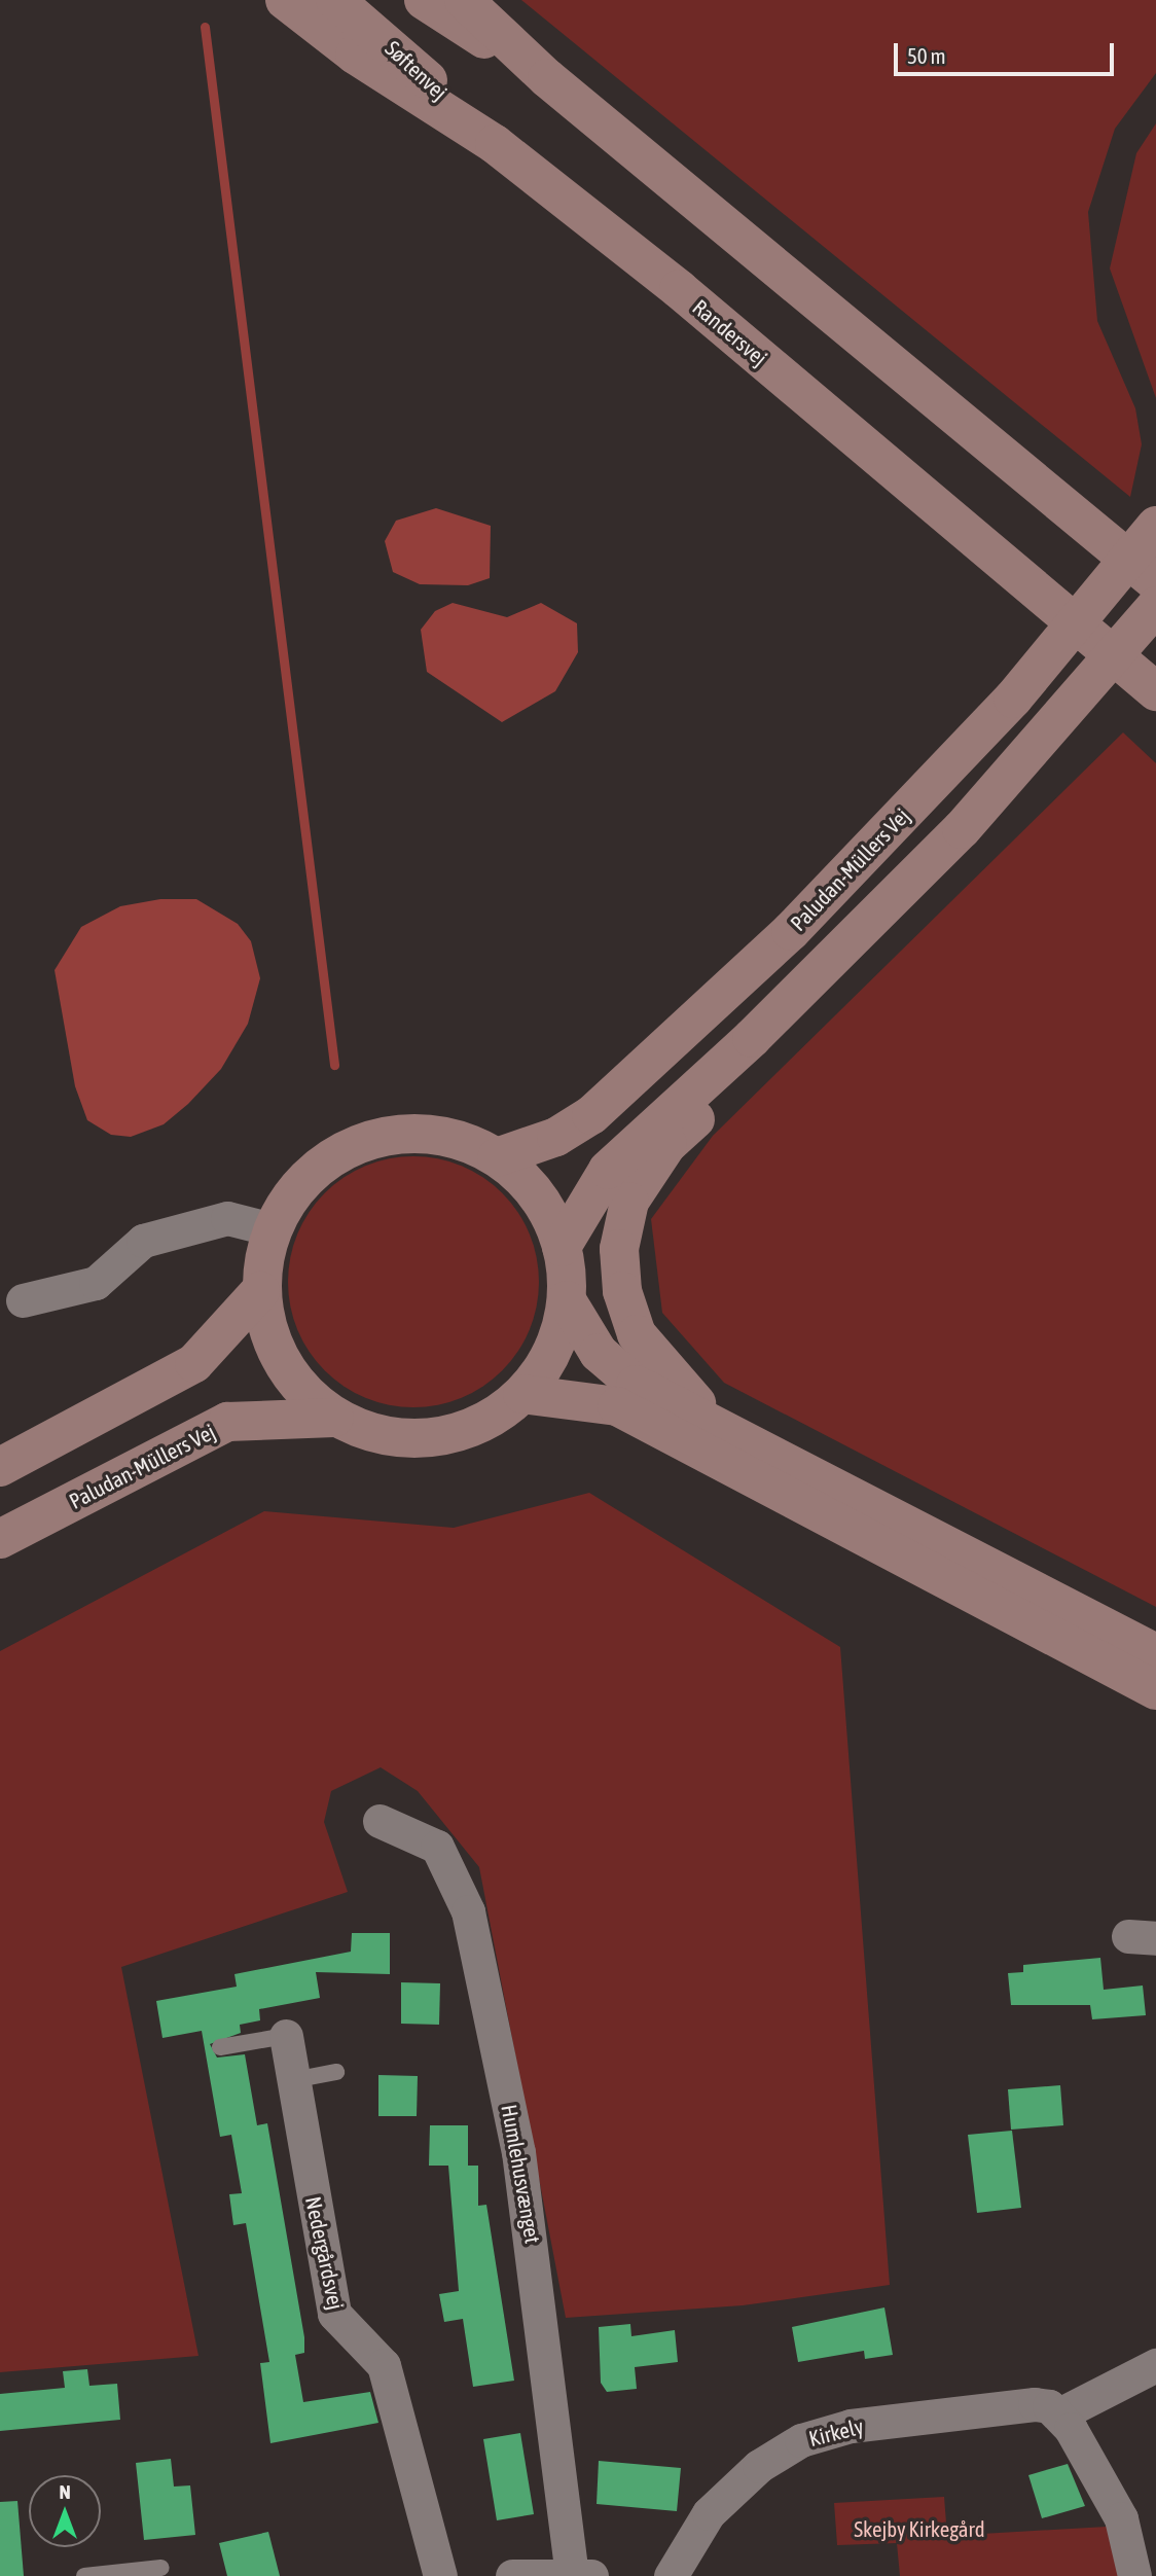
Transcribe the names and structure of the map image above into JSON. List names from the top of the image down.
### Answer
{
  "streets": {
    "main road": ["Søftenvej", "Randersvej", "Paludan-Müllers Vej"],
    "street": ["Humlehusvænget", "Nedergårdsvej", "Kirkely"]
  },
  "crossings": [
    ["Søftenvej", "Randersvej"]
  ],
  "parks": ["Skejby Kirkegård"],
  "scale_bar": "50 m",
  "north": "top"
}
